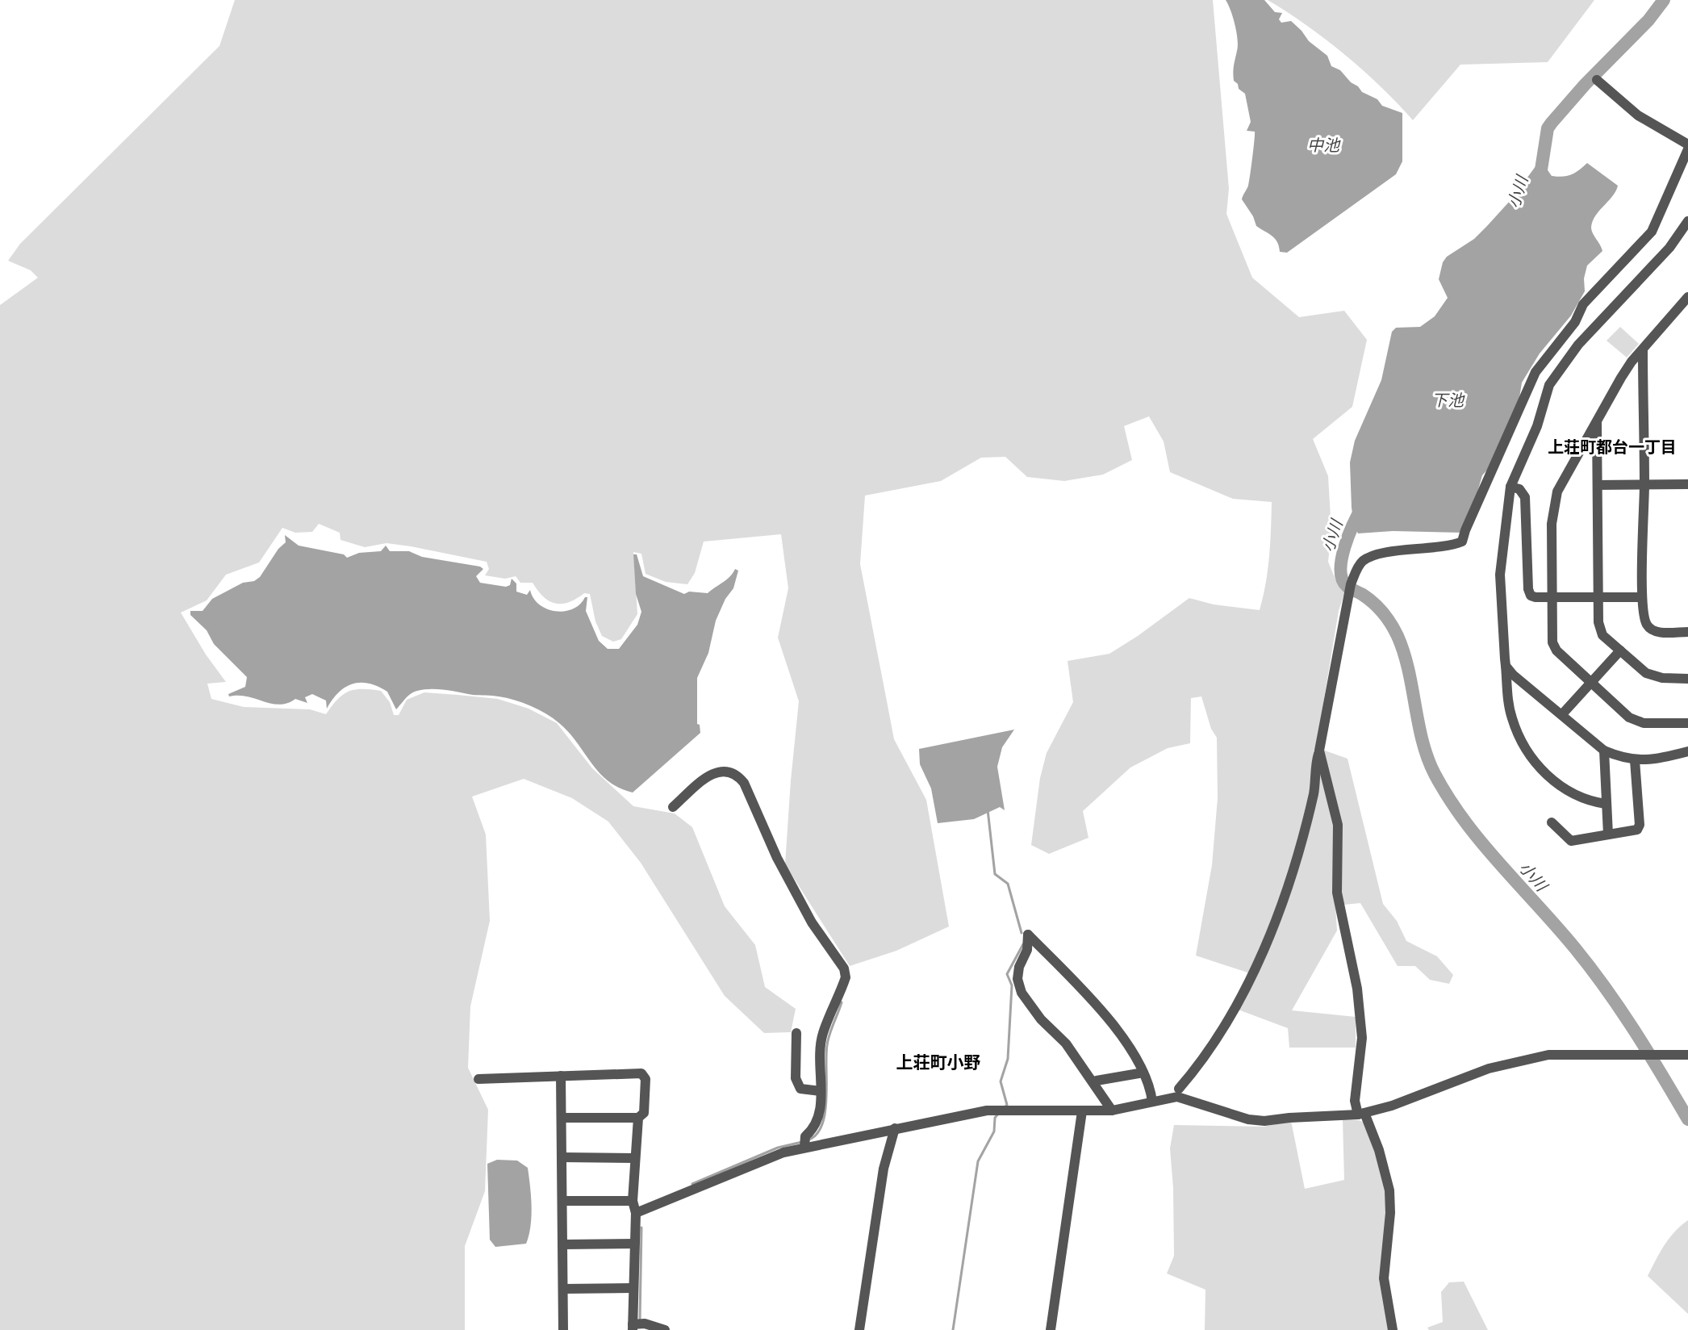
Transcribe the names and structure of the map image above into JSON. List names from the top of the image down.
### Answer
{
  "districts": ["上荘町都台一丁目", "上荘町小野"],
  "water": ["中池", "小川", "下池"]
}
